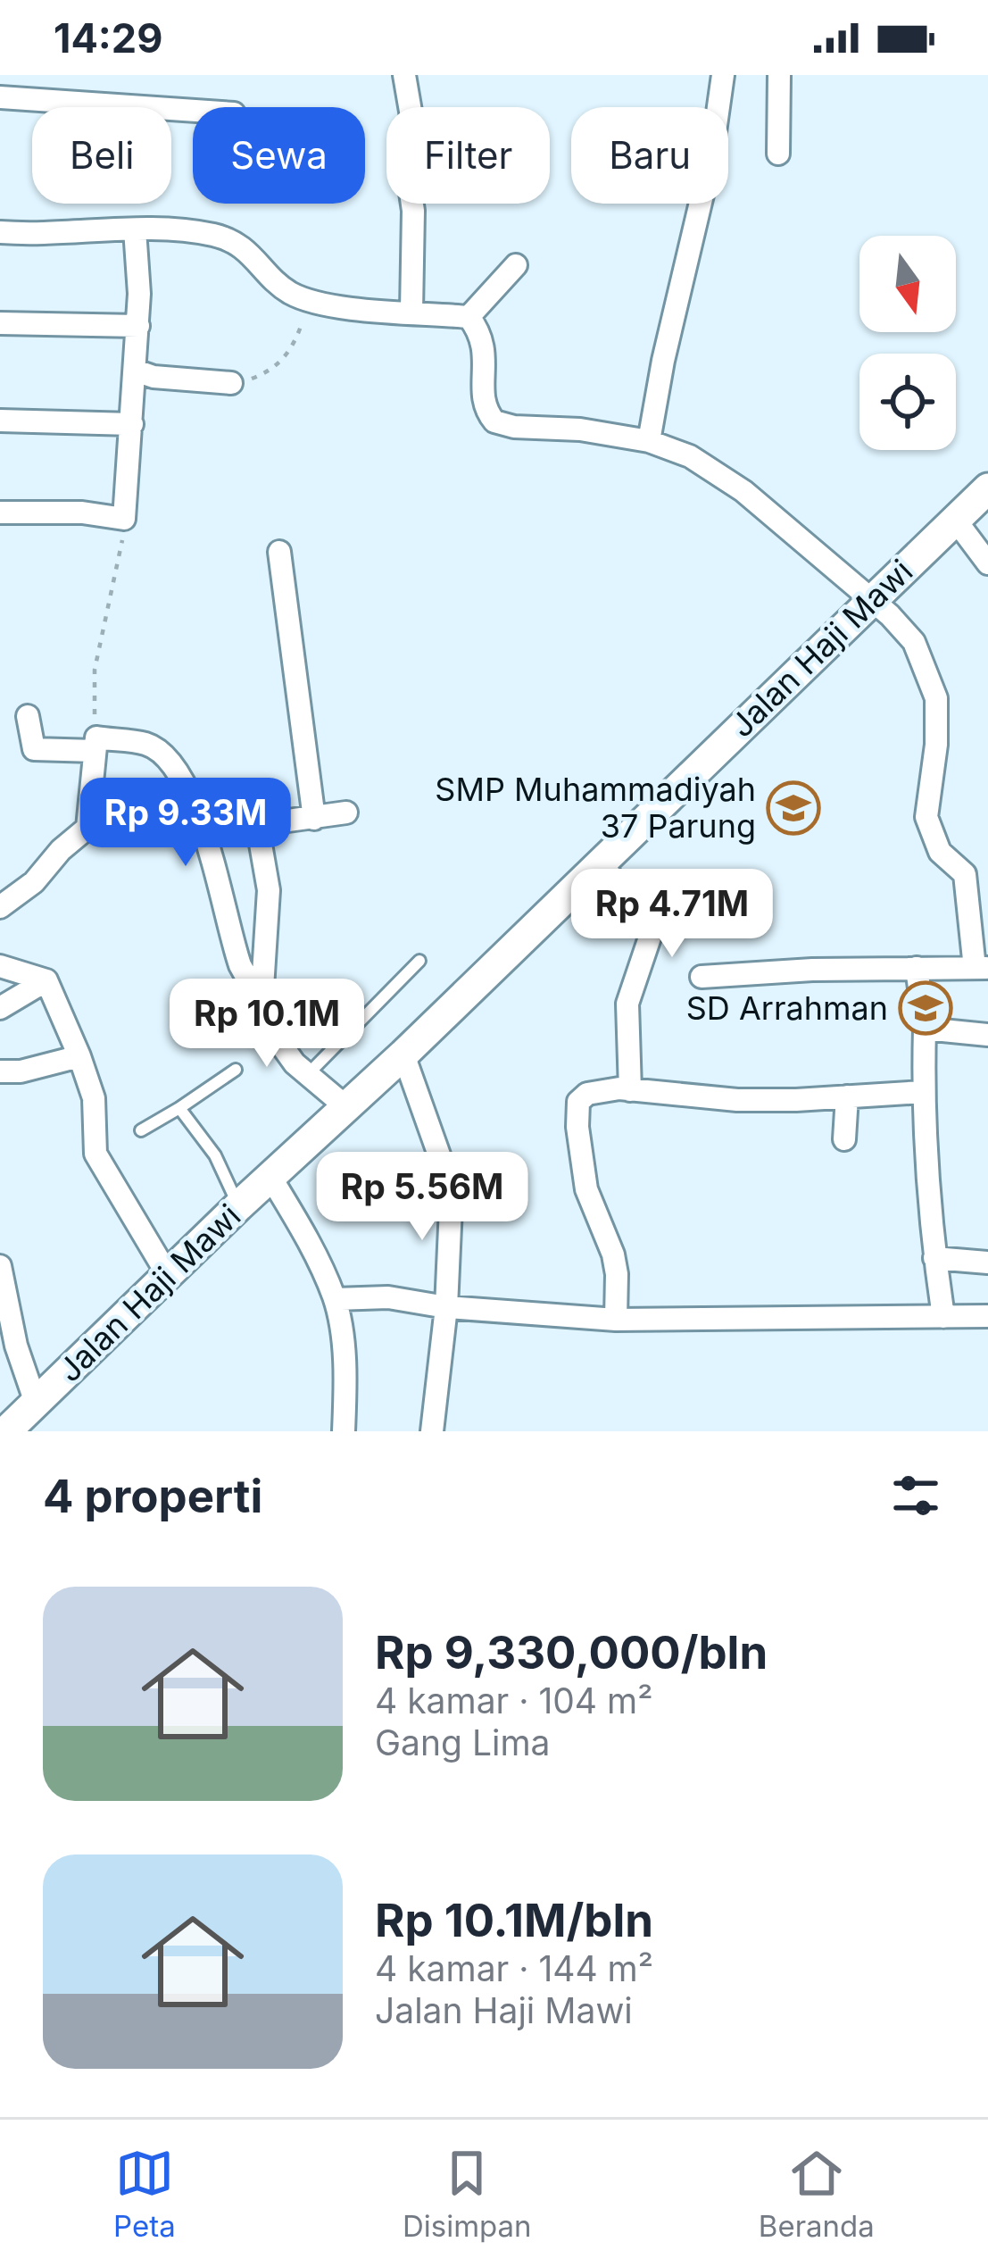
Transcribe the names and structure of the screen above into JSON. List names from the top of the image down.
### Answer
{
  "streets": {
    "street": ["Jalan Haji Mawi"]
  },
  "places": {
    "school or university": ["SMP Muhammadiyah 37 Parung", "SD Arrahman"]
  },
  "north": "bottom",
  "page": {
    "status": "14:29",
    "chip": [
      "Beli",
      "Sewa",
      "Filter",
      "Baru"
    ],
    "price": [
      "Rp 9.33M",
      "Rp 4.71M",
      "Rp 10.1M",
      "Rp 5.56M"
    ],
    "heading": "4 properti",
    "list": [
      {
        "name": "Rp 9,330,000/bln",
        "note": "4 kamar · 104 m² · Gang Lima"
      },
      {
        "name": "Rp 10.1M/bln",
        "note": "4 kamar · 144 m² · Jalan Haji Mawi"
      }
    ],
    "tabs": ["Peta", "Disimpan", "Beranda"]
  }
}
